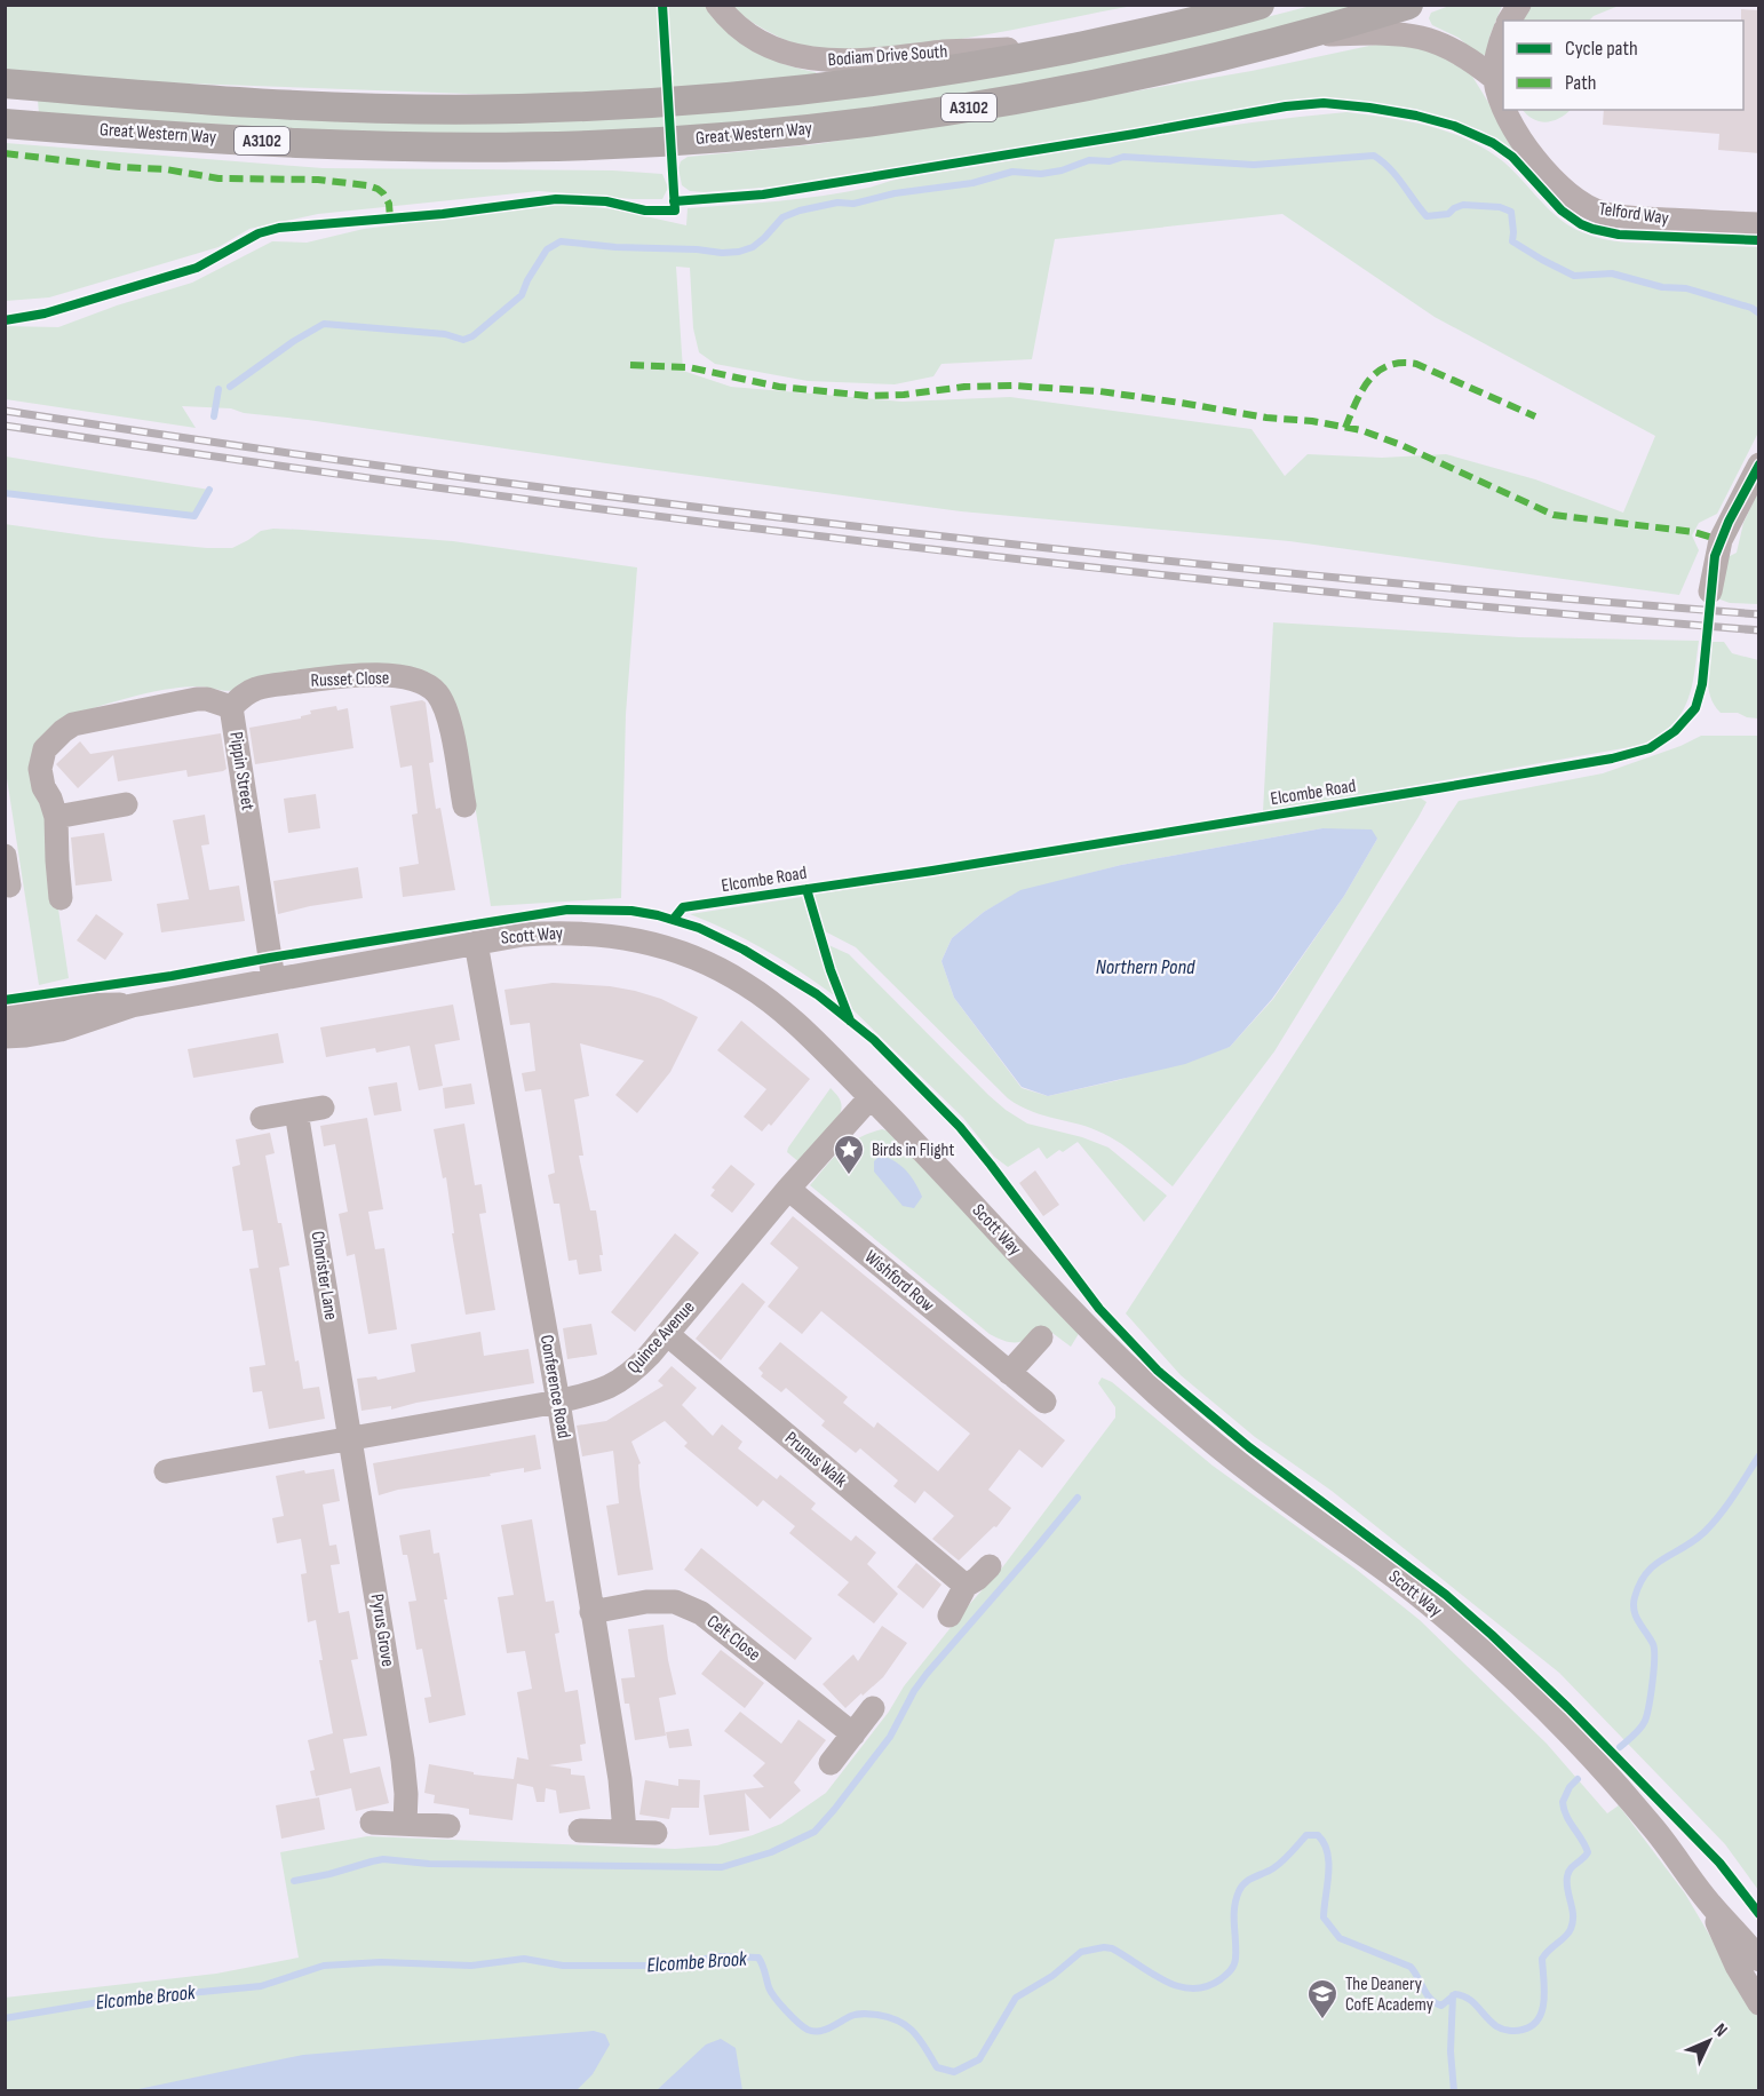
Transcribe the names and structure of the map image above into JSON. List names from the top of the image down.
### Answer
{
  "streets": {
    "main road": ["A3102", "Great Western Way"],
    "street": [
      "Bodiam Drive South",
      "Telford Way",
      "Russet Close",
      "Pippin Street",
      "Scott Way",
      "Chorister Lane",
      "Wishford Row",
      "Quince Avenue",
      "Conference Road",
      "Prunus Walk",
      "Pyrus Grove",
      "Celt Close"
    ],
    "cycle path": ["Elcombe Road"]
  },
  "crossings": [
    ["Bodiam Drive South", "Great Western Way"],
    ["Russet Close", "Pippin Street"],
    ["Pippin Street", "Scott Way"],
    ["Scott Way", "Quince Avenue"],
    ["Scott Way", "Conference Road"],
    ["Chorister Lane", "Quince Avenue"],
    ["Chorister Lane", "Pyrus Grove"],
    ["Wishford Row", "Quince Avenue"],
    ["Quince Avenue", "Conference Road"],
    ["Quince Avenue", "Prunus Walk"],
    ["Quince Avenue", "Pyrus Grove"],
    ["Conference Road", "Celt Close"]
  ],
  "water": ["Northern Pond", "Elcombe Brook"],
  "places": {
    "place": ["Birds in Flight"],
    "school or university": ["The Deanery CofE Academy"]
  },
  "legend": ["Cycle path", "Path"],
  "north": "top right"
}
